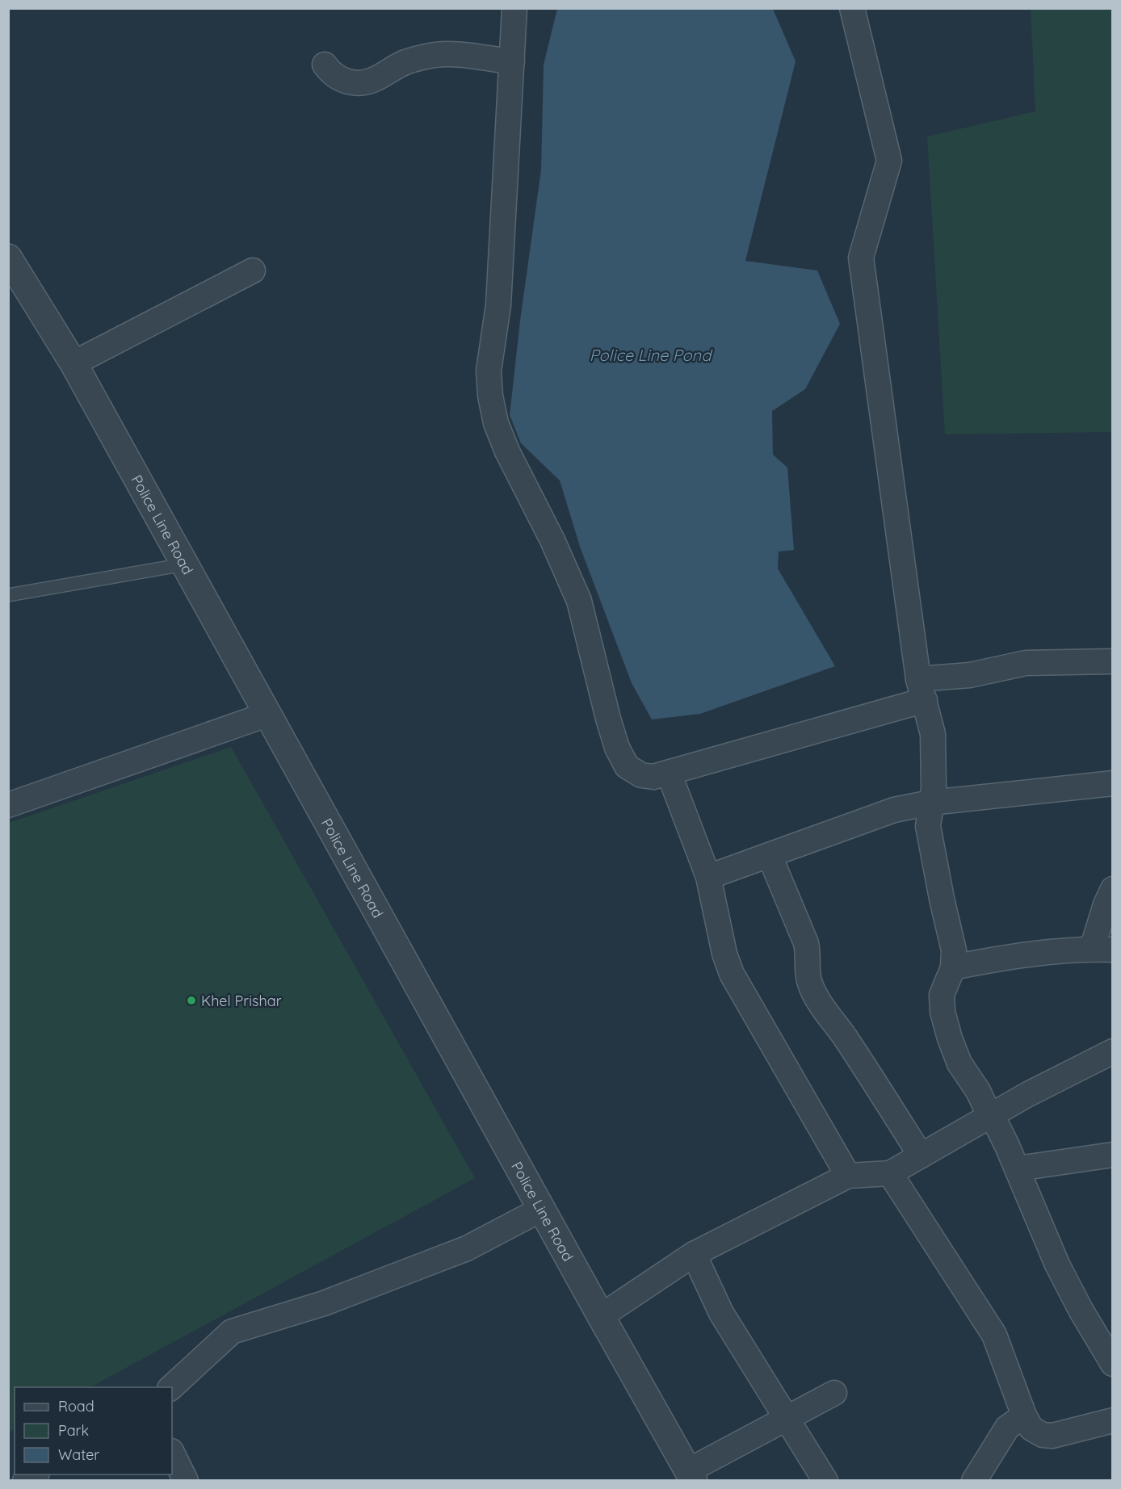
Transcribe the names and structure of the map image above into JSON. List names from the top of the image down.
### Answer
{
  "streets": {
    "street": ["Police Line Road"]
  },
  "water": ["Police Line Pond"],
  "places": ["Khel Prishar"],
  "legend": ["Road", "Park", "Water"]
}
